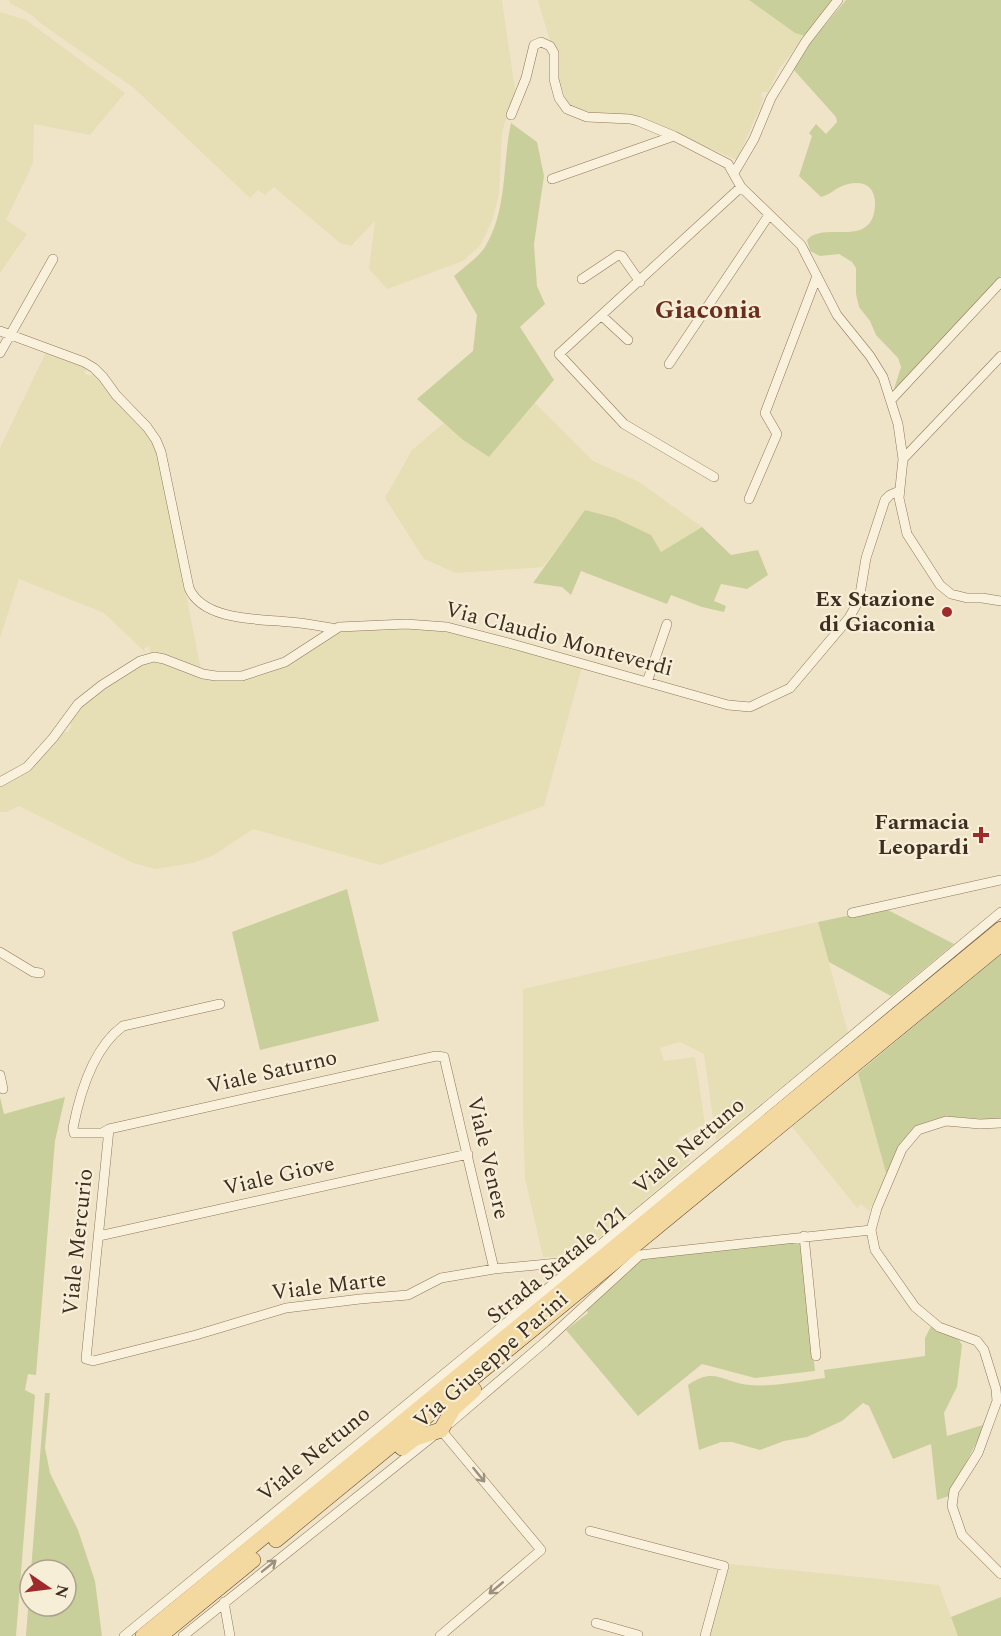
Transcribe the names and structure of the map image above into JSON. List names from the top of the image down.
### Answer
{
  "streets": {
    "main road": ["Strada Statale 121"],
    "street": [
      "Via Claudio Monteverdi",
      "Viale Saturno",
      "Viale Nettuno",
      "Viale Venere",
      "Viale Giove",
      "Viale Mercurio",
      "Viale Marte",
      "Via Giuseppe Parini"
    ]
  },
  "crossings": [
    ["Viale Saturno", "Viale Venere"],
    ["Viale Saturno", "Viale Mercurio"],
    ["Viale Nettuno", "Viale Marte"],
    ["Viale Venere", "Viale Giove"],
    ["Viale Venere", "Viale Marte"],
    ["Viale Giove", "Viale Mercurio"],
    ["Viale Mercurio", "Viale Marte"]
  ],
  "districts": ["Giaconia"],
  "places": {
    "other": ["Ex Stazione di Giaconia"],
    "health": ["Farmacia Leopardi"]
  },
  "north": "right"
}
